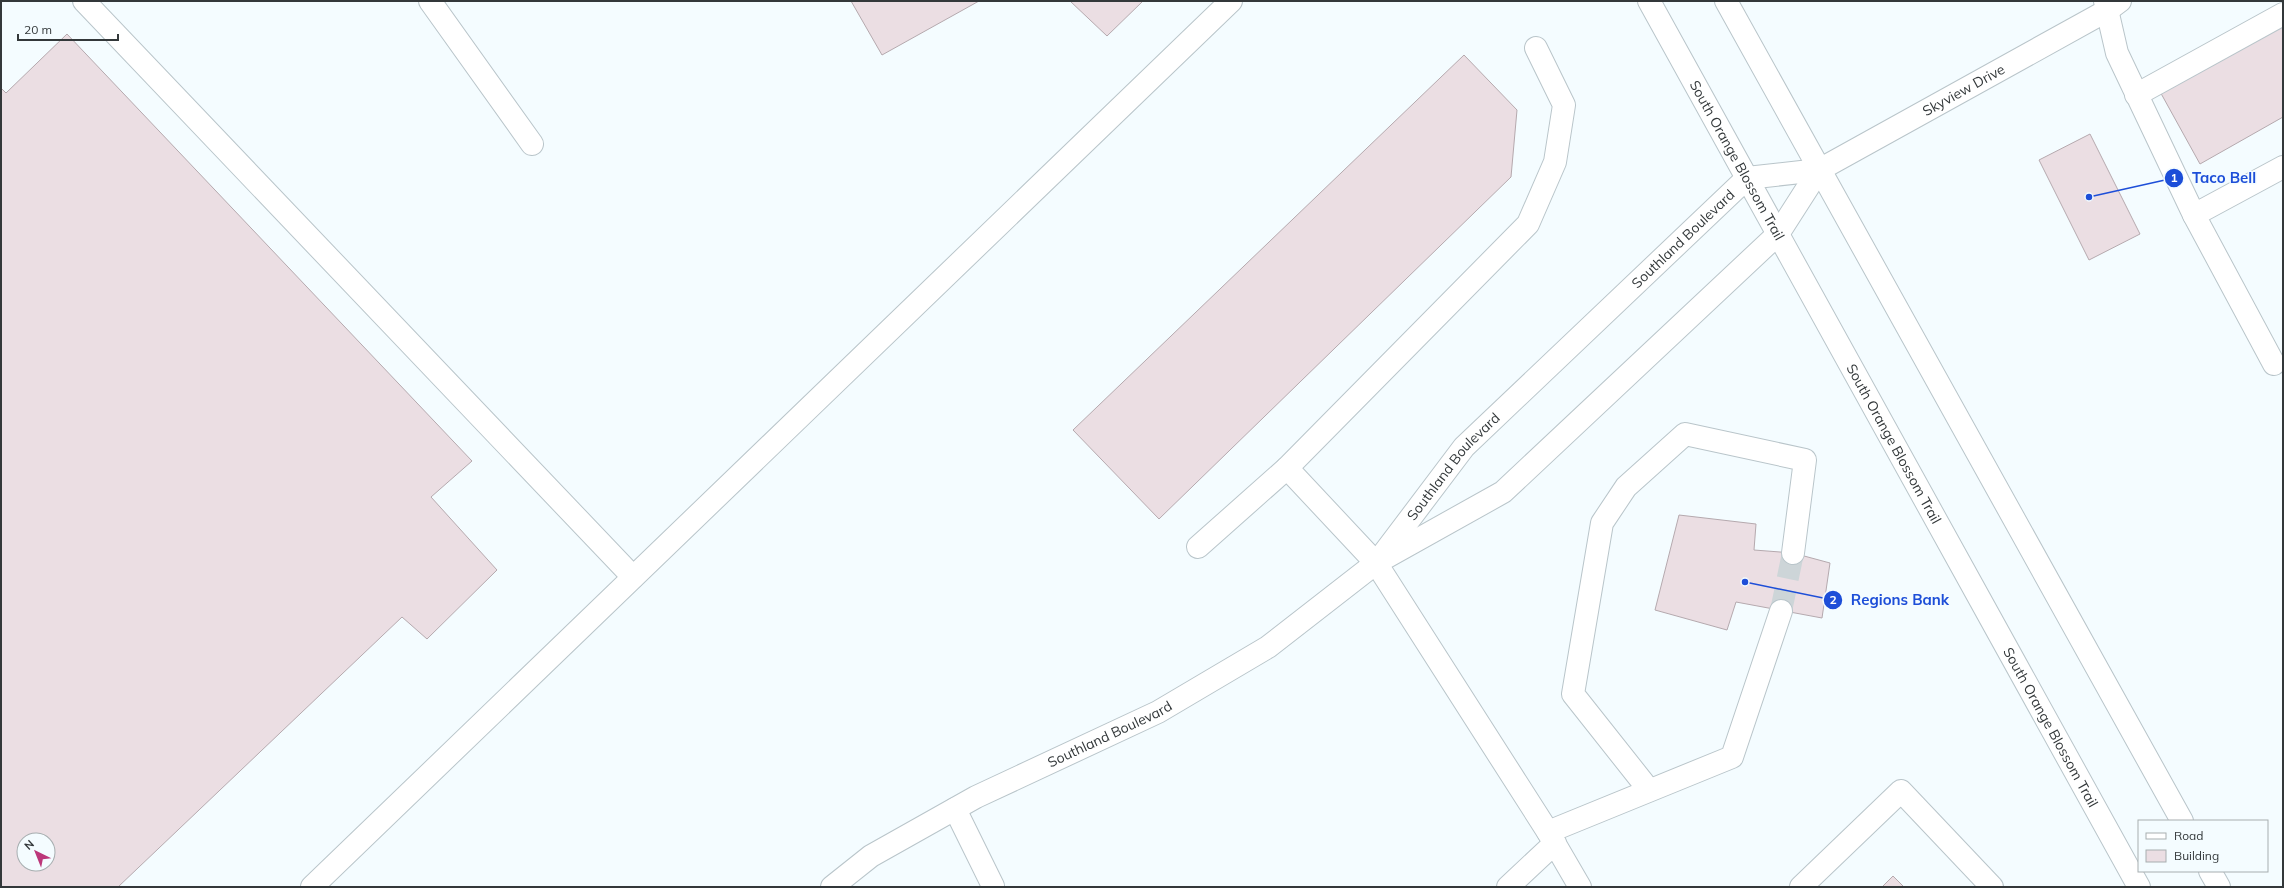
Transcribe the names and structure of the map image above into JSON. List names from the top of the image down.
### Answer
{
  "streets": {
    "street": ["Skyview Drive", "South Orange Blossom Trail", "Southland Boulevard"]
  },
  "crossings": [
    ["Skyview Drive", "Southland Boulevard"],
    ["South Orange Blossom Trail", "Southland Boulevard"]
  ],
  "places": ["Taco Bell", "Regions Bank"],
  "legend": ["Road", "Building"],
  "scale_bar": "20 m",
  "north": "top left"
}
